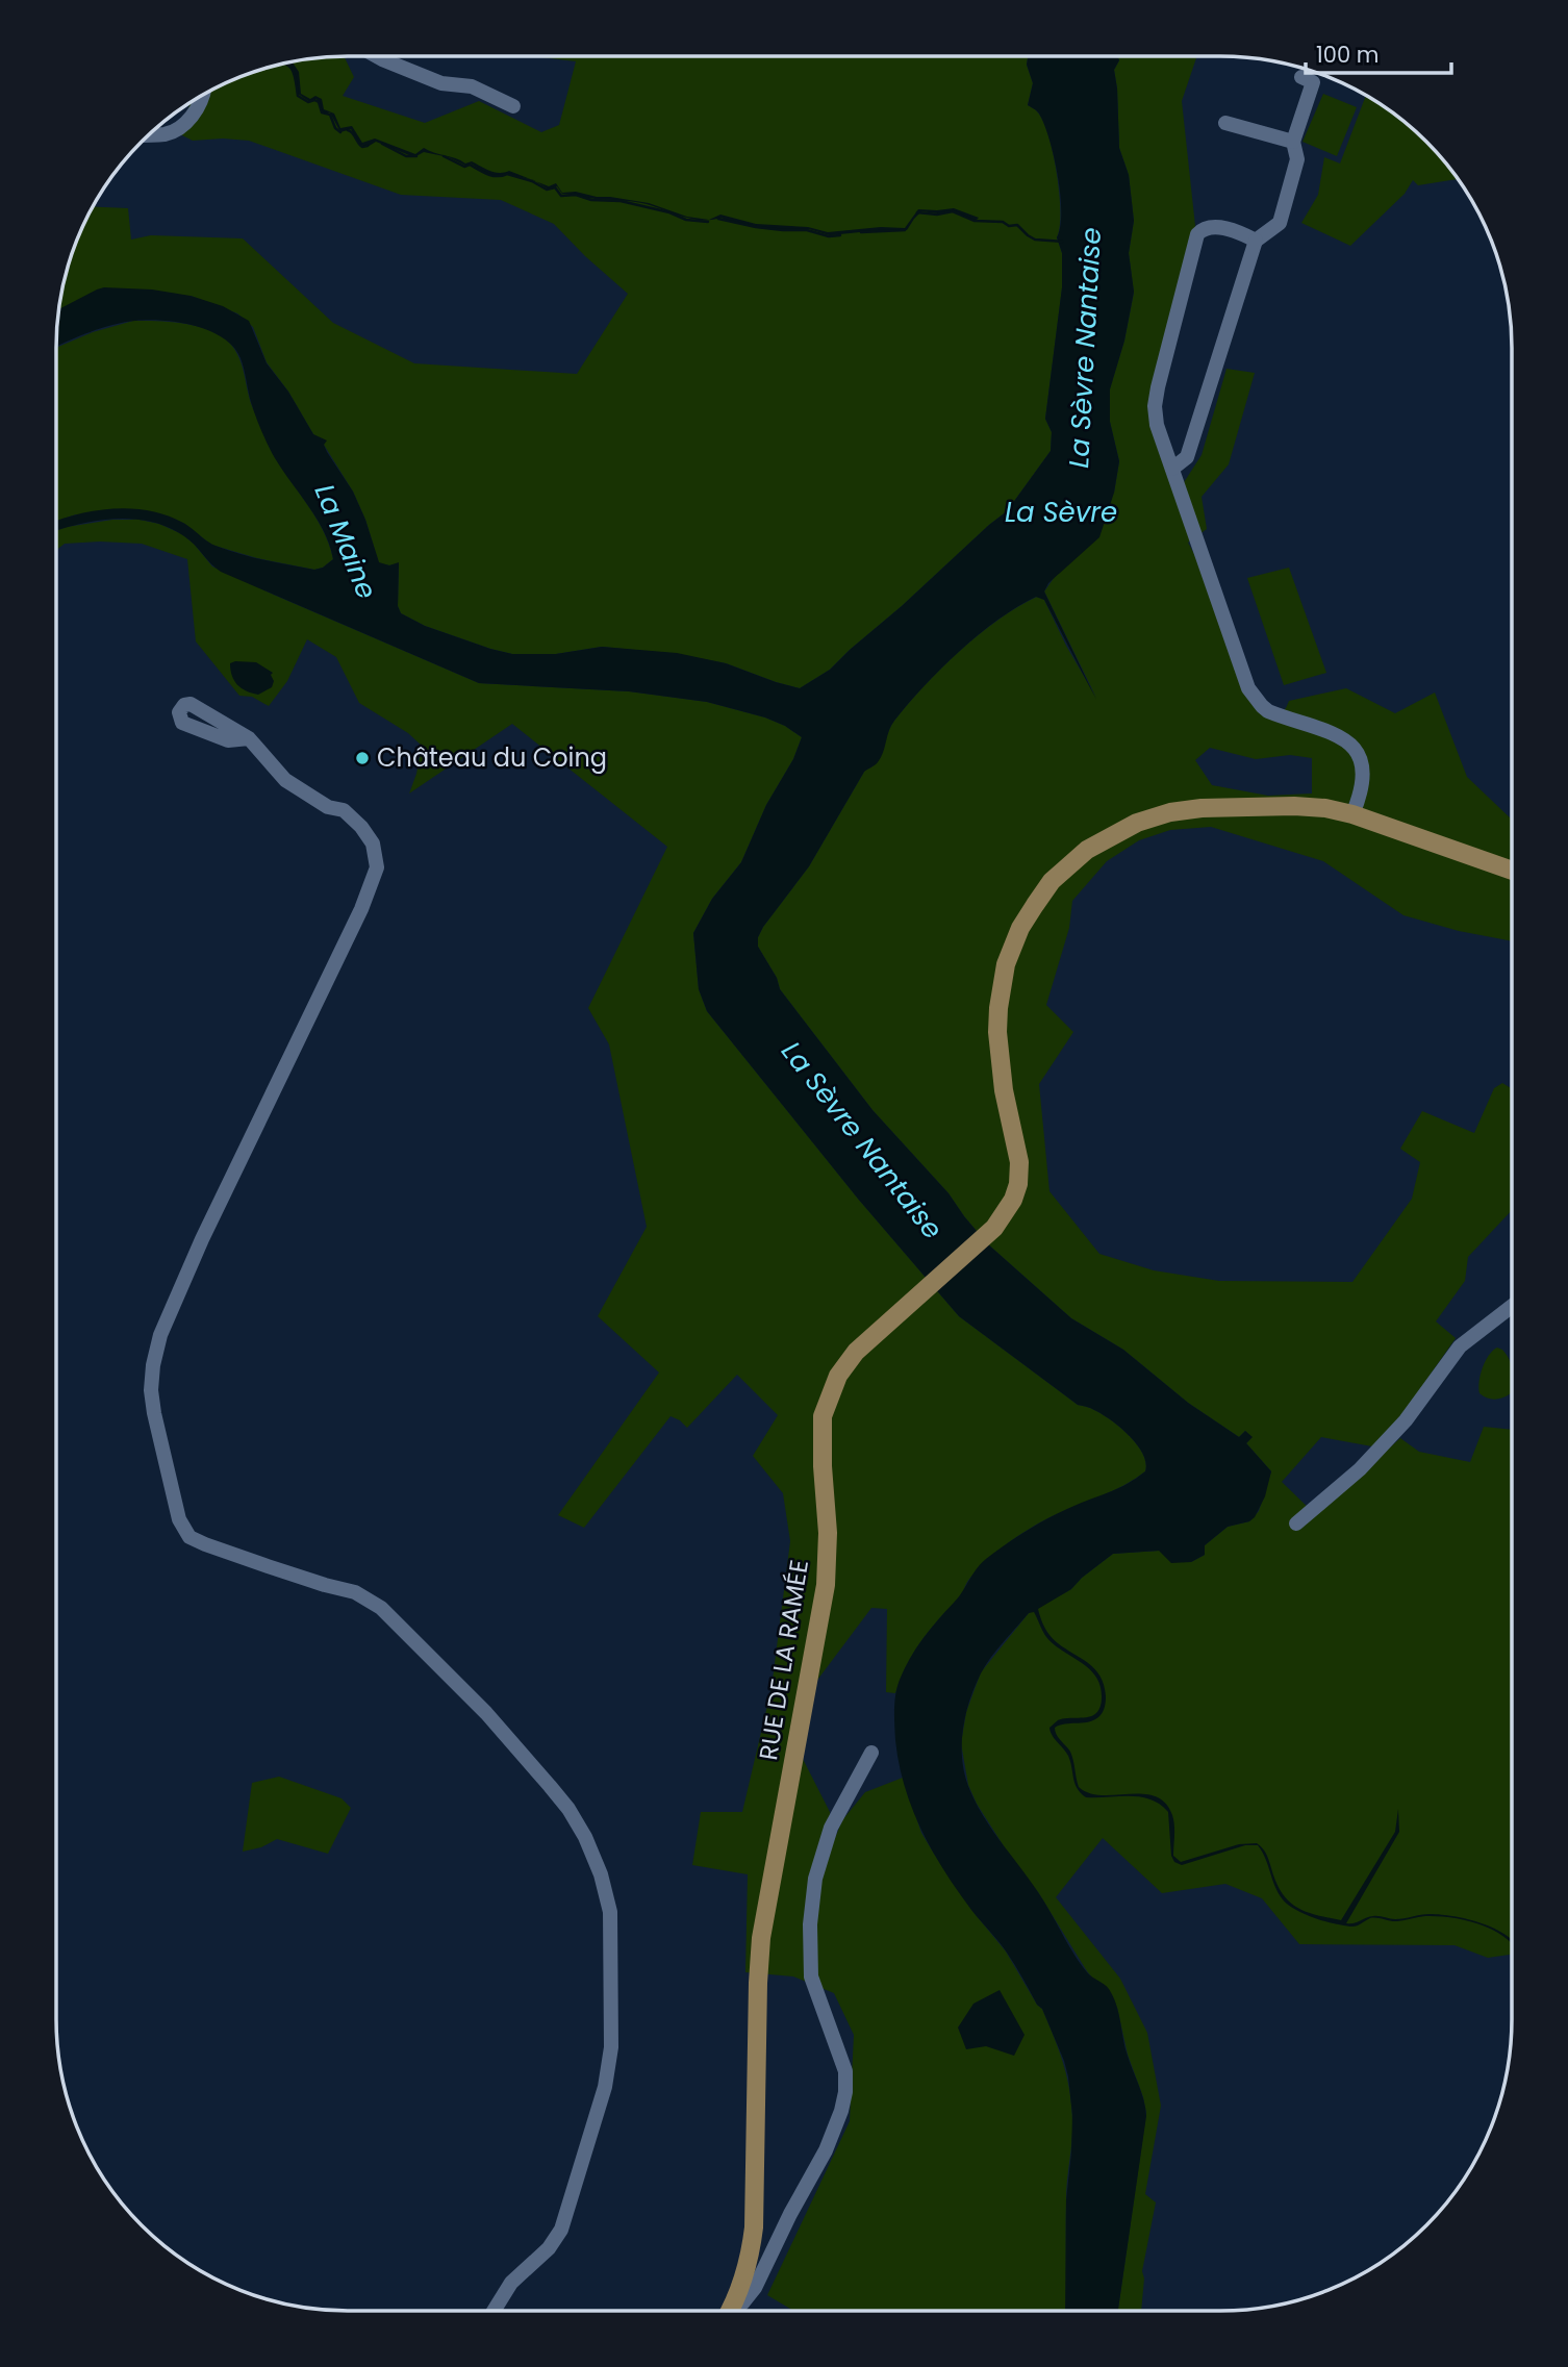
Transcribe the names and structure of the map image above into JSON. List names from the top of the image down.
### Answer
{
  "streets": {
    "main road": ["RUE DE LA RAMÉE"]
  },
  "water": ["La Sèvre Nantaise", "La Sèvre", "La Maine"],
  "places": ["Château du Coing"],
  "scale_bar": "100 m"
}
